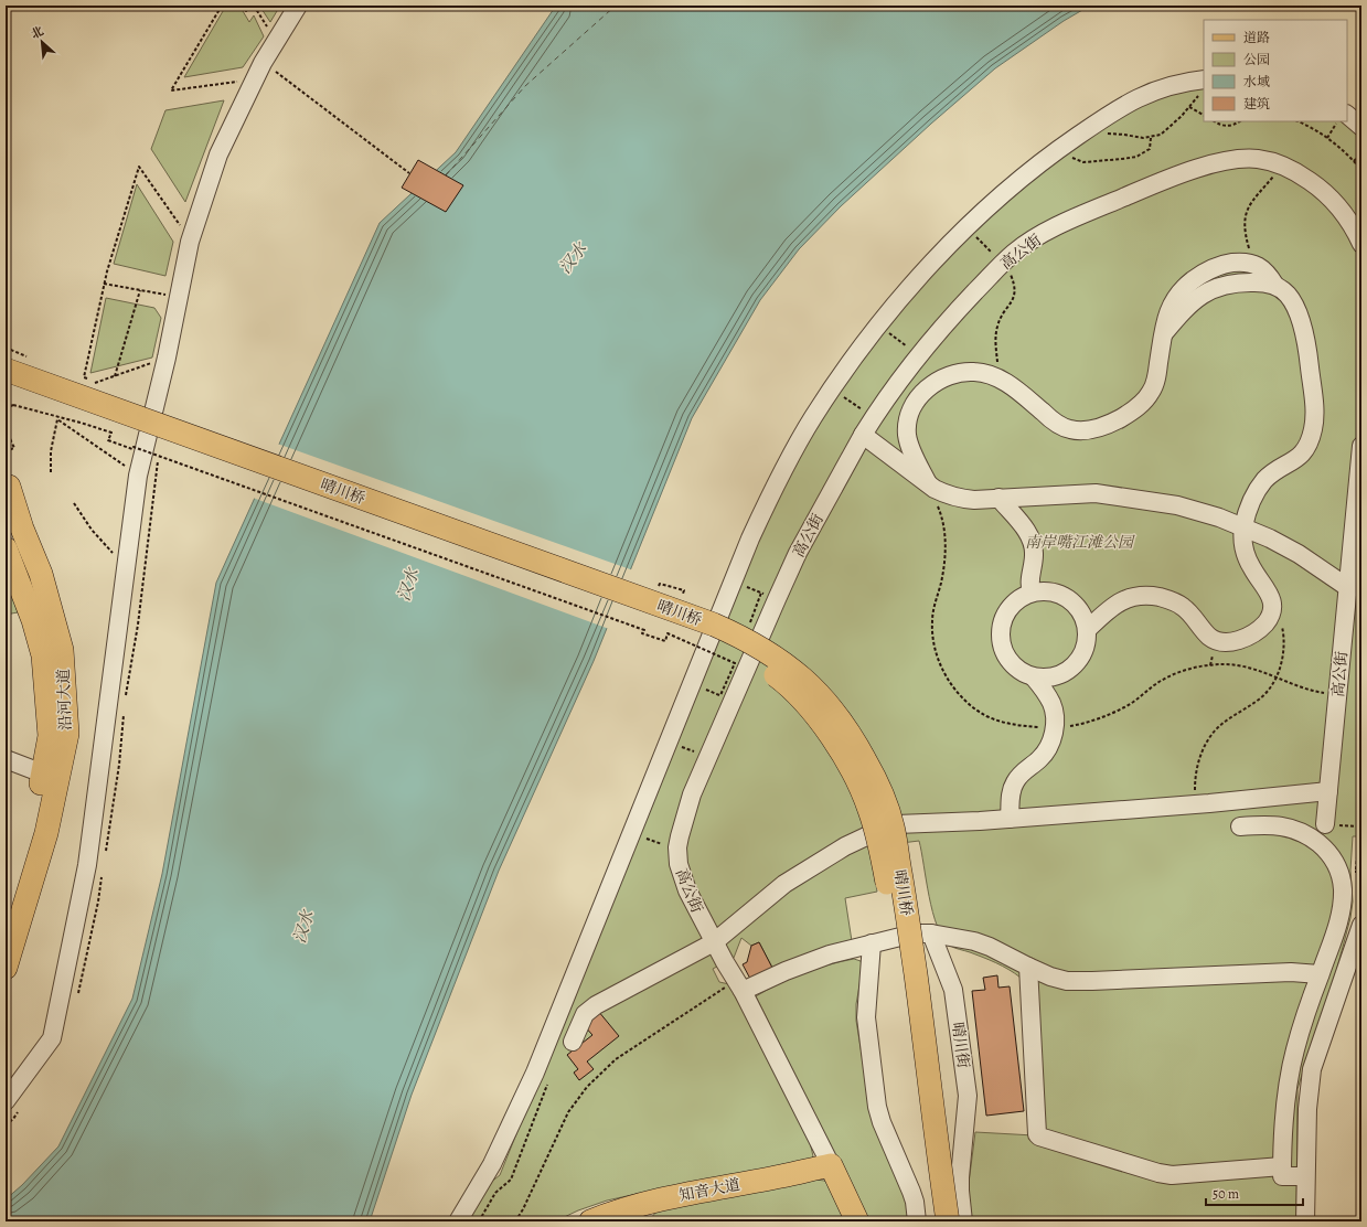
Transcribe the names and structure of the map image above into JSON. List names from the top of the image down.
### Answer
{
  "streets": {
    "main road": [
      "高公街",
      "晴川桥",
      "沿河大道",
      "知音大道"
    ],
    "street": ["晴川街"]
  },
  "crossings": [
    ["高公街", "知音大道"]
  ],
  "water": ["汉水"],
  "parks": ["南岸嘴江滩公园"],
  "legend": [
    "道路",
    "公园",
    "水域",
    "建筑"
  ],
  "scale_bar": "50 m",
  "north": "top left"
}
